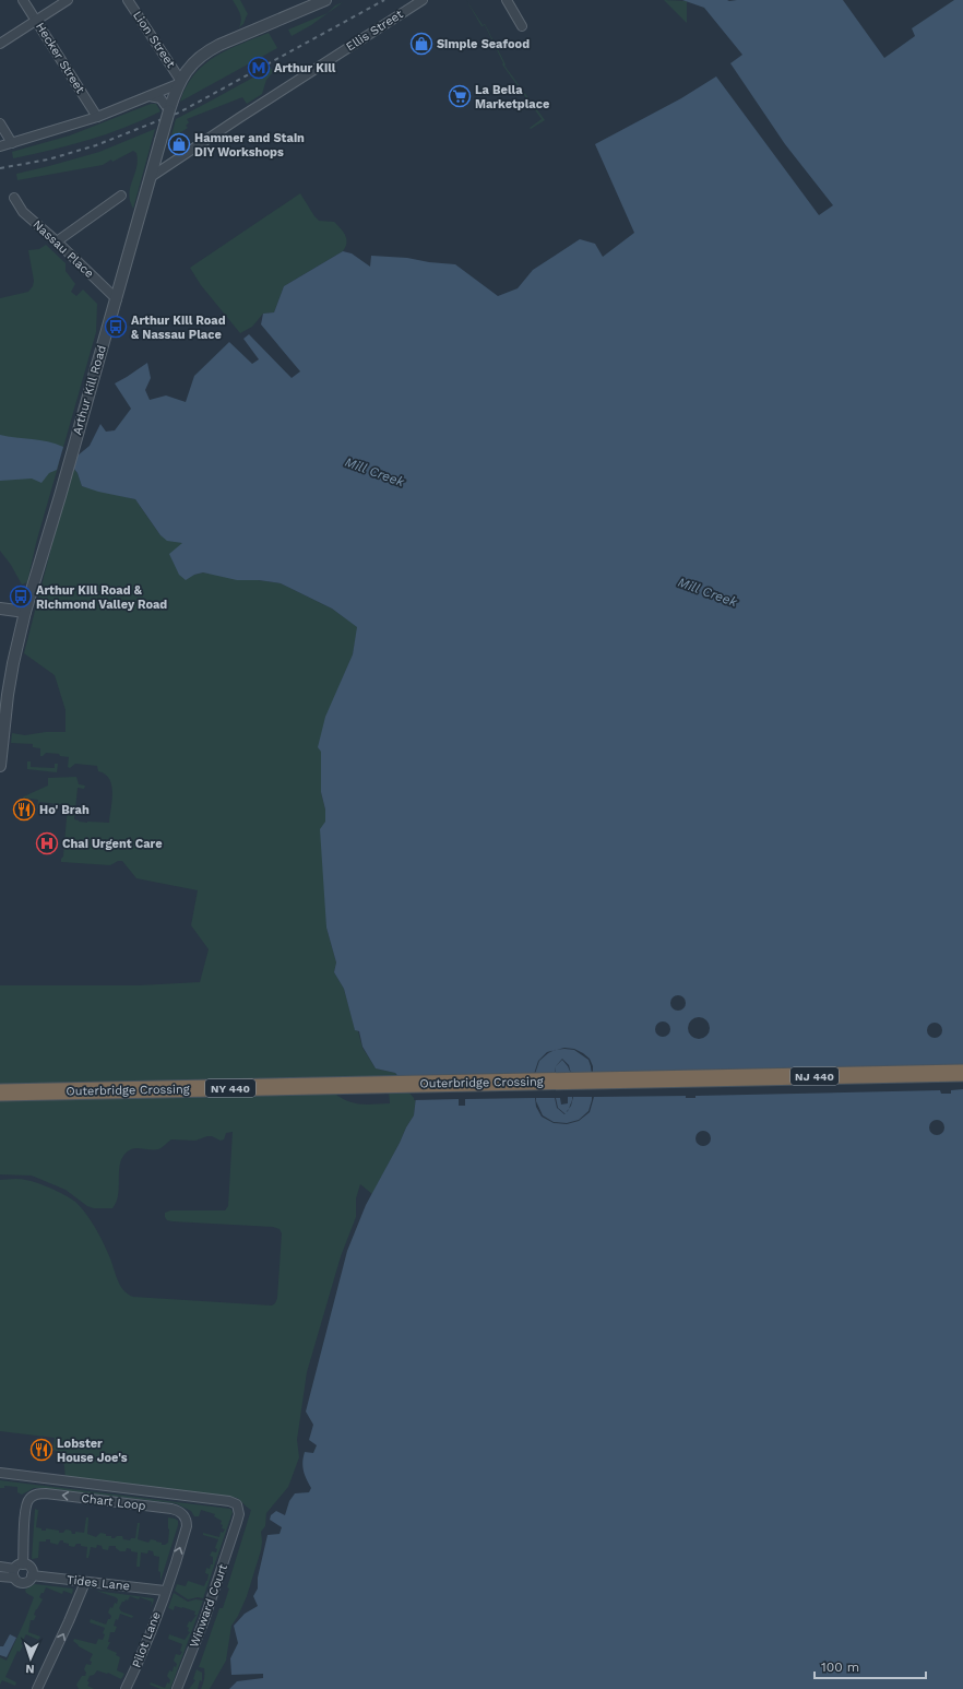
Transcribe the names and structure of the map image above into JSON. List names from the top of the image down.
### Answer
{
  "streets": {
    "highway": ["NJ 440", "Outerbridge Crossing", "NY 440"],
    "street": [
      "Ellis Street",
      "Lion Street",
      "Hecker Street",
      "Nassau Place",
      "Arthur Kill Road",
      "Chart Loop",
      "Tides Lane",
      "Winward Court",
      "Pilot Lane"
    ]
  },
  "crossings": [
    ["Ellis Street", "Arthur Kill Road"],
    ["Lion Street", "Arthur Kill Road"],
    ["Nassau Place", "Arthur Kill Road"],
    ["Chart Loop", "Tides Lane"],
    ["Chart Loop", "Pilot Lane"],
    ["Tides Lane", "Pilot Lane"]
  ],
  "water": ["Mill Creek"],
  "places": {
    "shop": ["Simple Seafood", "Hammer and Stain DIY Workshops"],
    "metro station": ["Arthur Kill"],
    "supermarket": ["La Bella Marketplace"],
    "bus stop": ["Arthur Kill Road & Nassau Place", "Arthur Kill Road & Richmond Valley Road"],
    "restaurant": ["Ho' Brah", "Lobster House Joe's"],
    "hospital": ["Chai Urgent Care"]
  },
  "scale_bar": "100 m",
  "north": "bottom"
}
